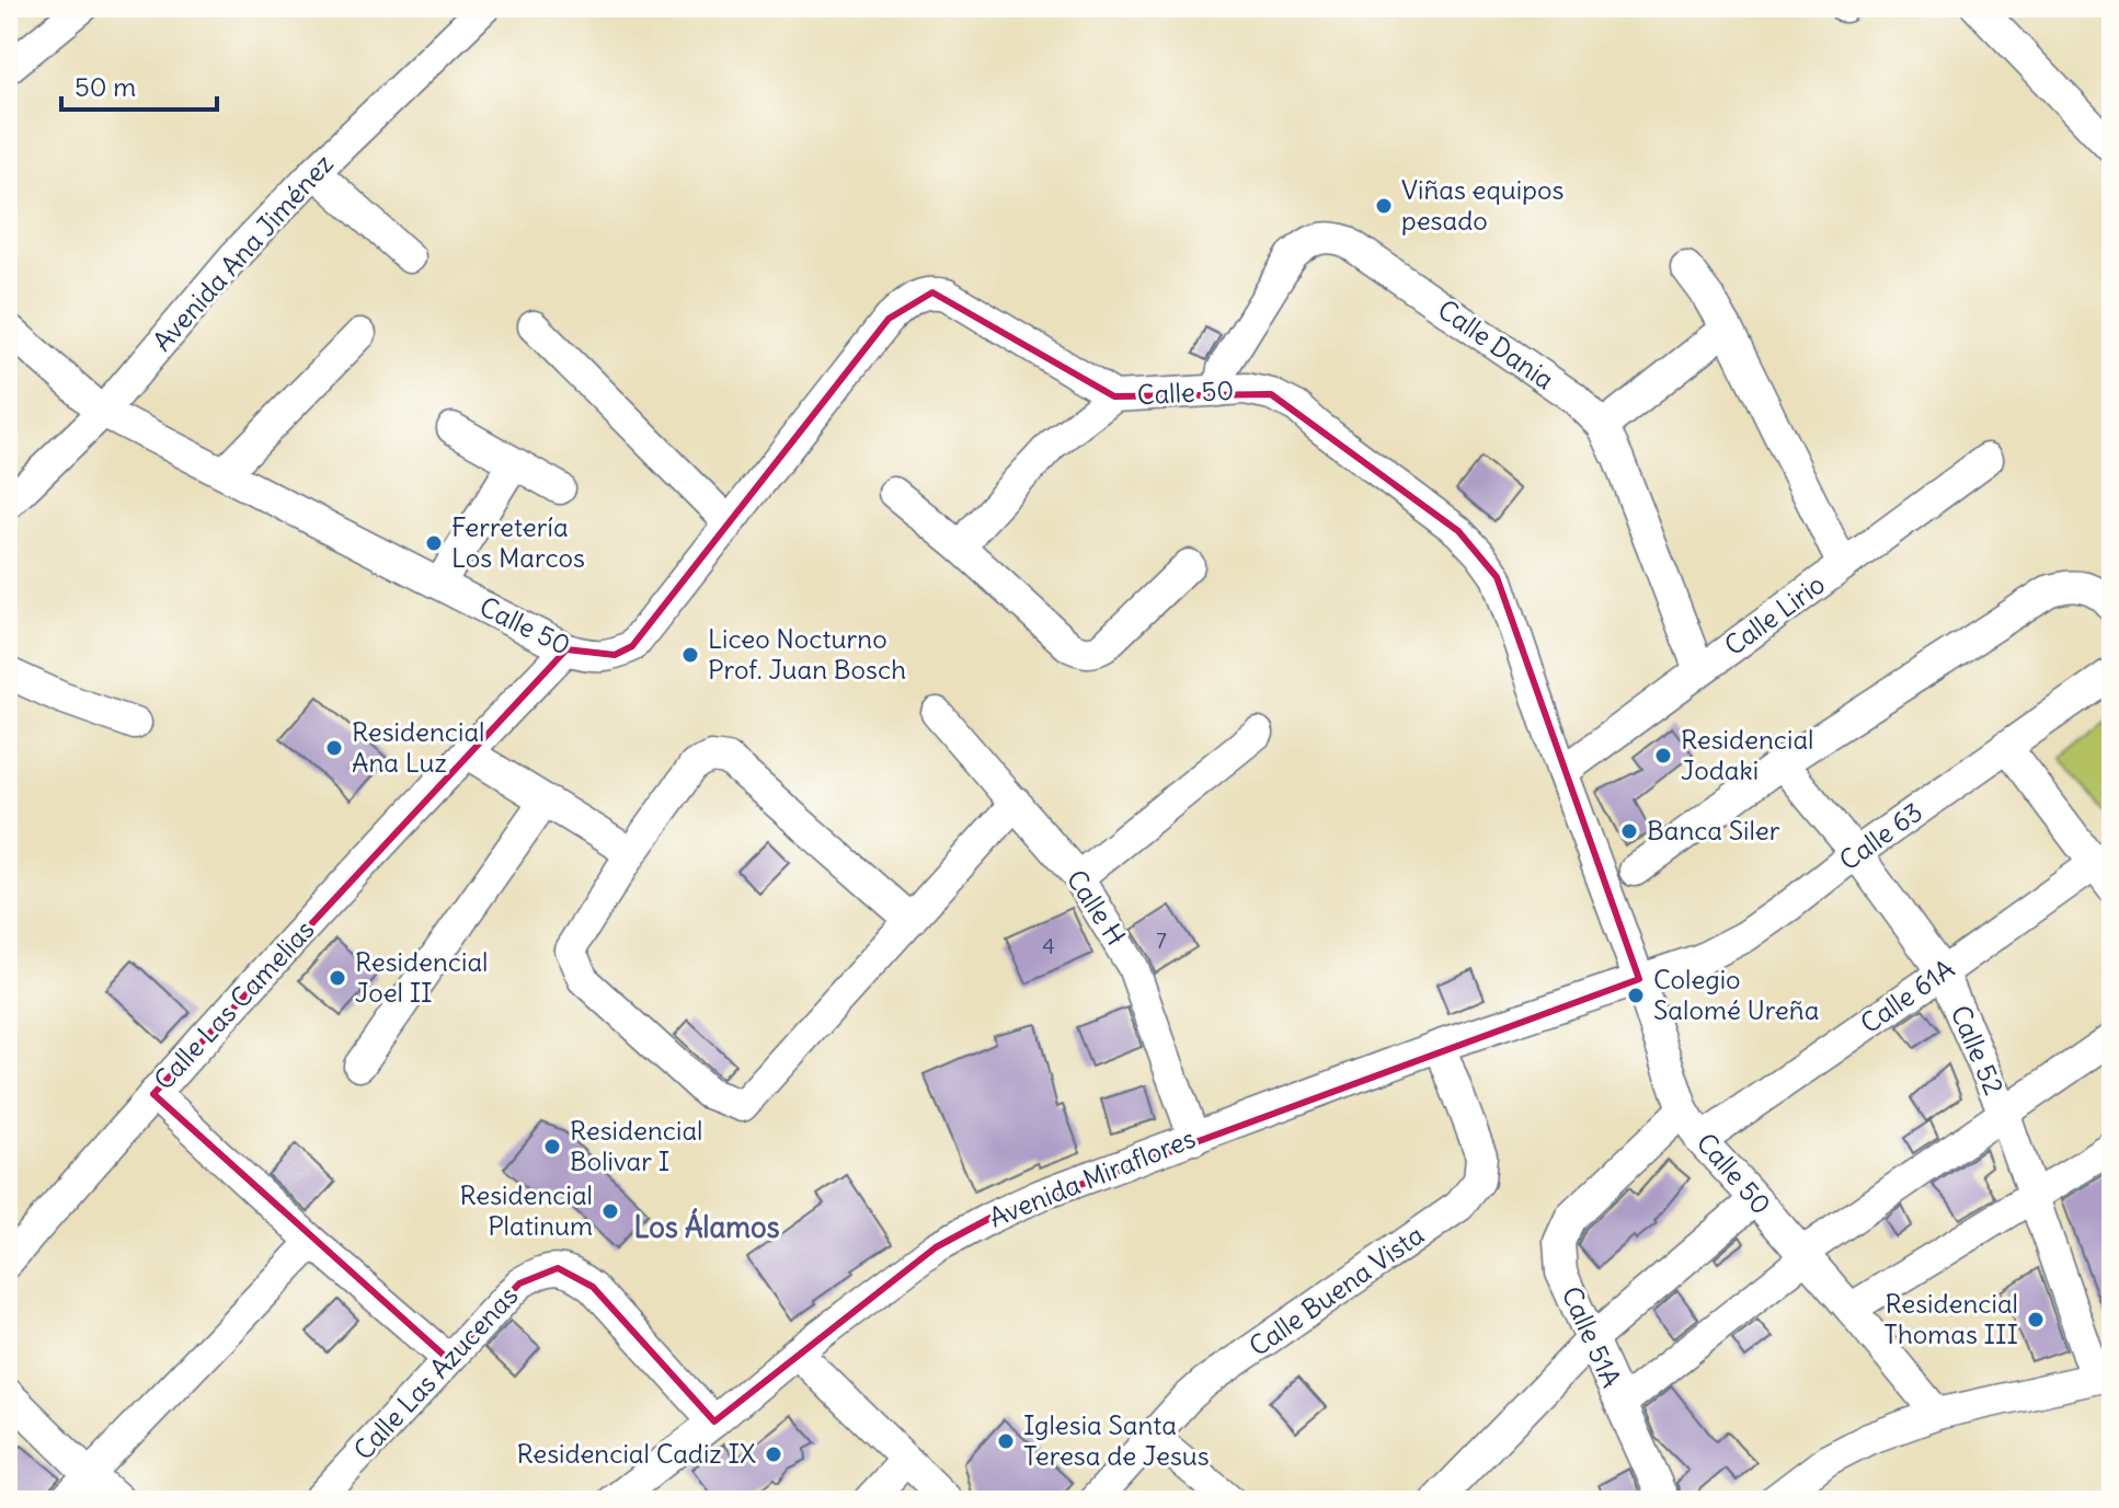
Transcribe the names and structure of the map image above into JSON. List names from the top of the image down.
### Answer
{
  "streets": {
    "street": [
      "Avenida Ana Jiménez",
      "Calle Dania",
      "Calle 50",
      "Calle Lirio",
      "Calle 63",
      "Calle H",
      "Calle 61A",
      "Calle Las Camelias",
      "Calle 52",
      "Avenida Miraflores",
      "Calle Buena Vista",
      "Calle 51A",
      "Calle Las Azucenas"
    ]
  },
  "crossings": [
    ["Avenida Ana Jiménez", "Calle 50"],
    ["Calle Dania", "Calle 50"],
    ["Calle Dania", "Calle Lirio"],
    ["Calle 50", "Calle Lirio"],
    ["Calle 50", "Calle 63"],
    ["Calle 50", "Calle 61A"],
    ["Calle 50", "Calle Las Camelias"],
    ["Calle 50", "Avenida Miraflores"],
    ["Calle 50", "Calle 51A"],
    ["Calle 63", "Calle 52"],
    ["Calle 63", "Avenida Miraflores"],
    ["Calle H", "Avenida Miraflores"],
    ["Calle 61A", "Calle 52"],
    ["Avenida Miraflores", "Calle Buena Vista"],
    ["Avenida Miraflores", "Calle Las Azucenas"]
  ],
  "districts": ["Los Álamos"],
  "places": [
    "Viñas equipos pesado",
    "Ferretería Los Marcos",
    "Liceo Nocturno Prof. Juan Bosch",
    "Residencial Ana Luz",
    "Residencial Jodaki",
    "Banca Siler",
    "Residencial Joel II",
    "Colegio Salomé Ureña",
    "Residencial Bolivar I",
    "Residencial Platinum",
    "Residencial Thomas III",
    "Iglesia Santa Teresa de Jesus",
    "Residencial Cadiz IX"
  ],
  "house_numbers": ["7", "4"],
  "scale_bar": "50 m"
}
